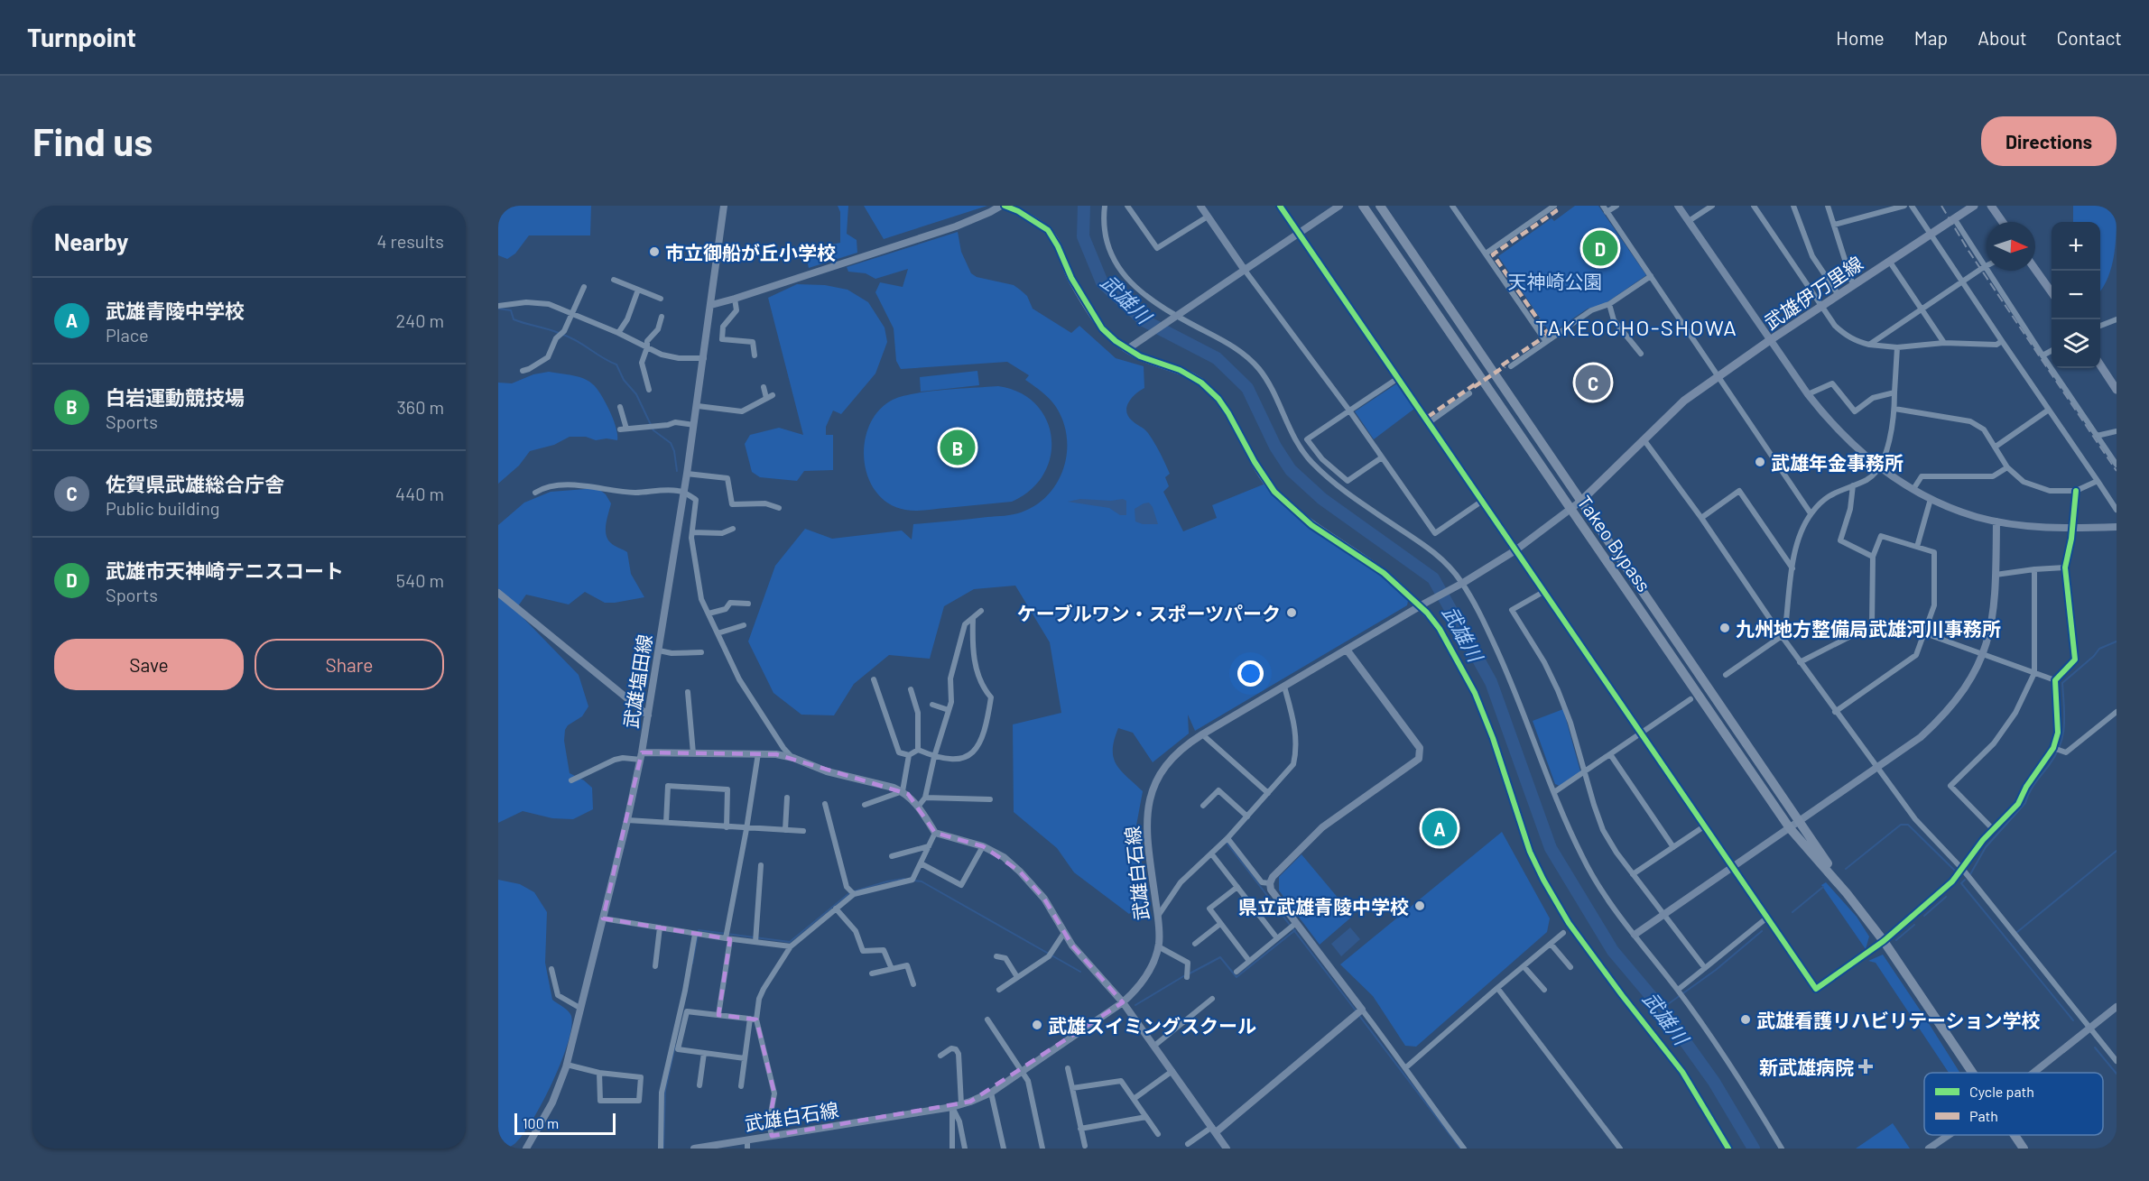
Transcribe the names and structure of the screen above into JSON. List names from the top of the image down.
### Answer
{
  "streets": {
    "highway": ["Takeo Bypass"],
    "main road": ["武雄伊万里線"],
    "street": ["武雄塩田線", "武雄白石線"]
  },
  "crossings": [
    ["武雄伊万里線", "Takeo Bypass"],
    ["武雄伊万里線", "武雄白石線"],
    ["Takeo Bypass", "武雄白石線"]
  ],
  "districts": ["TAKEOCHO-SHOWA"],
  "water": ["武雄川"],
  "parks": ["天神崎公園"],
  "places": {
    "other": [
      "市立御船が丘小学校",
      "武雄年金事務所",
      "ケーブルワン・スポーツパーク",
      "九州地方整備局武雄河川事務所",
      "県立武雄青陵中学校",
      "武雄看護リハビリテーション学校",
      "武雄スイミングスクール"
    ],
    "health": ["新武雄病院"]
  },
  "legend": ["Cycle path", "Path"],
  "scale_bar": "100 m",
  "north": "right",
  "page": {
    "header": "Turnpoint",
    "nav": [
      "Home",
      "Map",
      "About",
      "Contact"
    ],
    "buttons": [
      "Directions",
      ["Save", "Share"]
    ],
    "title": "Find us",
    "heading": ["Nearby", "4 results"],
    "map_buttons": ["+", "−"],
    "pins": [
      "D",
      "C",
      "B",
      "A"
    ],
    "list": [
      {
        "mark": "A",
        "name": "武雄青陵中学校",
        "note": "Place",
        "value": "240 m"
      },
      {
        "mark": "B",
        "name": "白岩運動競技場",
        "note": "Sports",
        "value": "360 m"
      },
      {
        "mark": "C",
        "name": "佐賀県武雄総合庁舎",
        "note": "Public building",
        "value": "440 m"
      },
      {
        "mark": "D",
        "name": "武雄市天神崎テニスコート",
        "note": "Sports",
        "value": "540 m"
      }
    ],
    "scale": "100 m"
  }
}
